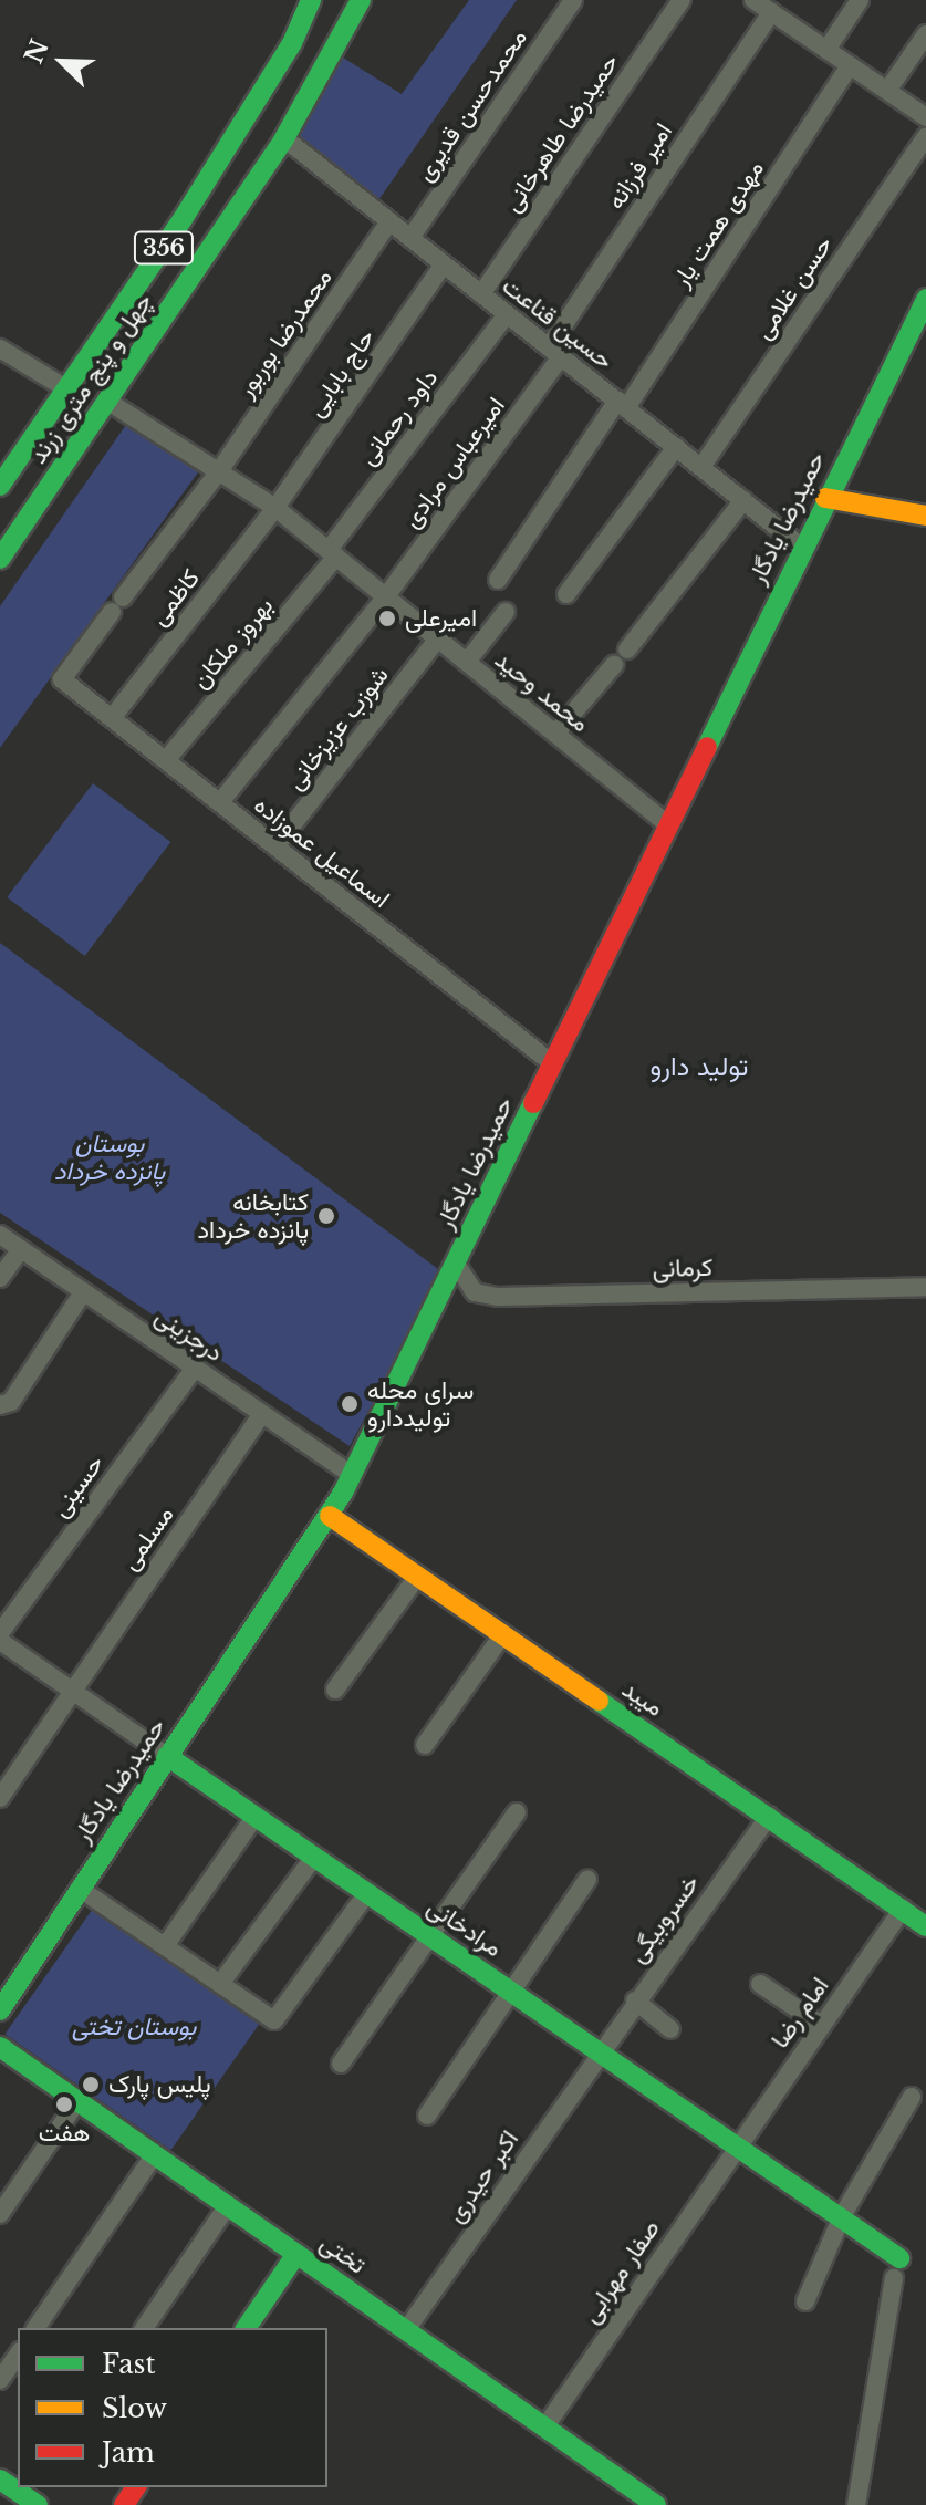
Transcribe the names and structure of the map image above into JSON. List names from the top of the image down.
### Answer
{
  "streets": {
    "street": [
      "محمدحسن قدیری",
      "حمیدرضا طاهرخانی",
      "امیر فرزانه",
      "مهدی همت یار",
      "356",
      "حسن غلامی",
      "حسین قناعت",
      "محمدرضا بوربور",
      "حاج بابایی",
      "چهل و پنج متری زرند",
      "داود رحمانی",
      "امیرعباس مرادی",
      "حمیدرضا یادگار",
      "کاظمی",
      "بهروز ملکان",
      "محمد وحید",
      "شوزب عزیزخانی",
      "اسماعیل عموزاده",
      "کرمانی",
      "درجزینی",
      "حسینی",
      "مسلمی",
      "میبد",
      "خسروبیگی",
      "مرادخانی",
      "امام رضا",
      "اکبر حیدری",
      "تختی",
      "صفار مهرابی"
    ]
  },
  "crossings": [
    ["محمدحسن قدیری", "حسین قناعت"],
    ["حمیدرضا طاهرخانی", "حسین قناعت"],
    ["امیر فرزانه", "حسین قناعت"],
    ["امیر فرزانه", "امیرعباس مرادی"],
    ["مهدی همت یار", "حسین قناعت"],
    ["حسن غلامی", "حسین قناعت"],
    ["حسین قناعت", "محمدرضا بوربور"],
    ["حسین قناعت", "حاج بابایی"],
    ["حسین قناعت", "چهل و پنج متری زرند"],
    ["حسین قناعت", "داود رحمانی"],
    ["حسین قناعت", "امیرعباس مرادی"],
    ["حسین قناعت", "حمیدرضا یادگار"],
    ["محمدرضا بوربور", "محمد وحید"],
    ["محمدرضا بوربور", "اسماعیل عموزاده"],
    ["حاج بابایی", "کاظمی"],
    ["حاج بابایی", "محمد وحید"],
    ["چهل و پنج متری زرند", "محمد وحید"],
    ["داود رحمانی", "بهروز ملکان"],
    ["داود رحمانی", "محمد وحید"],
    ["امیرعباس مرادی", "محمد وحید"],
    ["حمیدرضا یادگار", "محمد وحید"],
    ["حمیدرضا یادگار", "اسماعیل عموزاده"],
    ["حمیدرضا یادگار", "کرمانی"],
    ["حمیدرضا یادگار", "درجزینی"],
    ["حمیدرضا یادگار", "میبد"],
    ["حمیدرضا یادگار", "مرادخانی"],
    ["کاظمی", "محمد وحید"],
    ["کاظمی", "اسماعیل عموزاده"],
    ["بهروز ملکان", "محمد وحید"],
    ["بهروز ملکان", "اسماعیل عموزاده"],
    ["محمد وحید", "شوزب عزیزخانی"],
    ["شوزب عزیزخانی", "اسماعیل عموزاده"],
    ["درجزینی", "حسینی"],
    ["درجزینی", "مسلمی"],
    ["مسلمی", "مرادخانی"],
    ["میبد", "خسروبیگی"],
    ["میبد", "امام رضا"],
    ["خسروبیگی", "مرادخانی"],
    ["خسروبیگی", "اکبر حیدری"],
    ["مرادخانی", "امام رضا"],
    ["مرادخانی", "اکبر حیدری"],
    ["مرادخانی", "صفار مهرابی"],
    ["امام رضا", "صفار مهرابی"],
    ["اکبر حیدری", "تختی"],
    ["تختی", "صفار مهرابی"]
  ],
  "districts": ["تولید دارو"],
  "parks": ["بوستان پانزده خرداد", "بوستان تختی"],
  "places": [
    "امیرعلی",
    "کتابخانه پانزده خرداد",
    "سرای محله تولیددارو",
    "پلیس پارک",
    "هفت"
  ],
  "legend": ["Fast", "Slow", "Jam"],
  "north": "top left"
}
